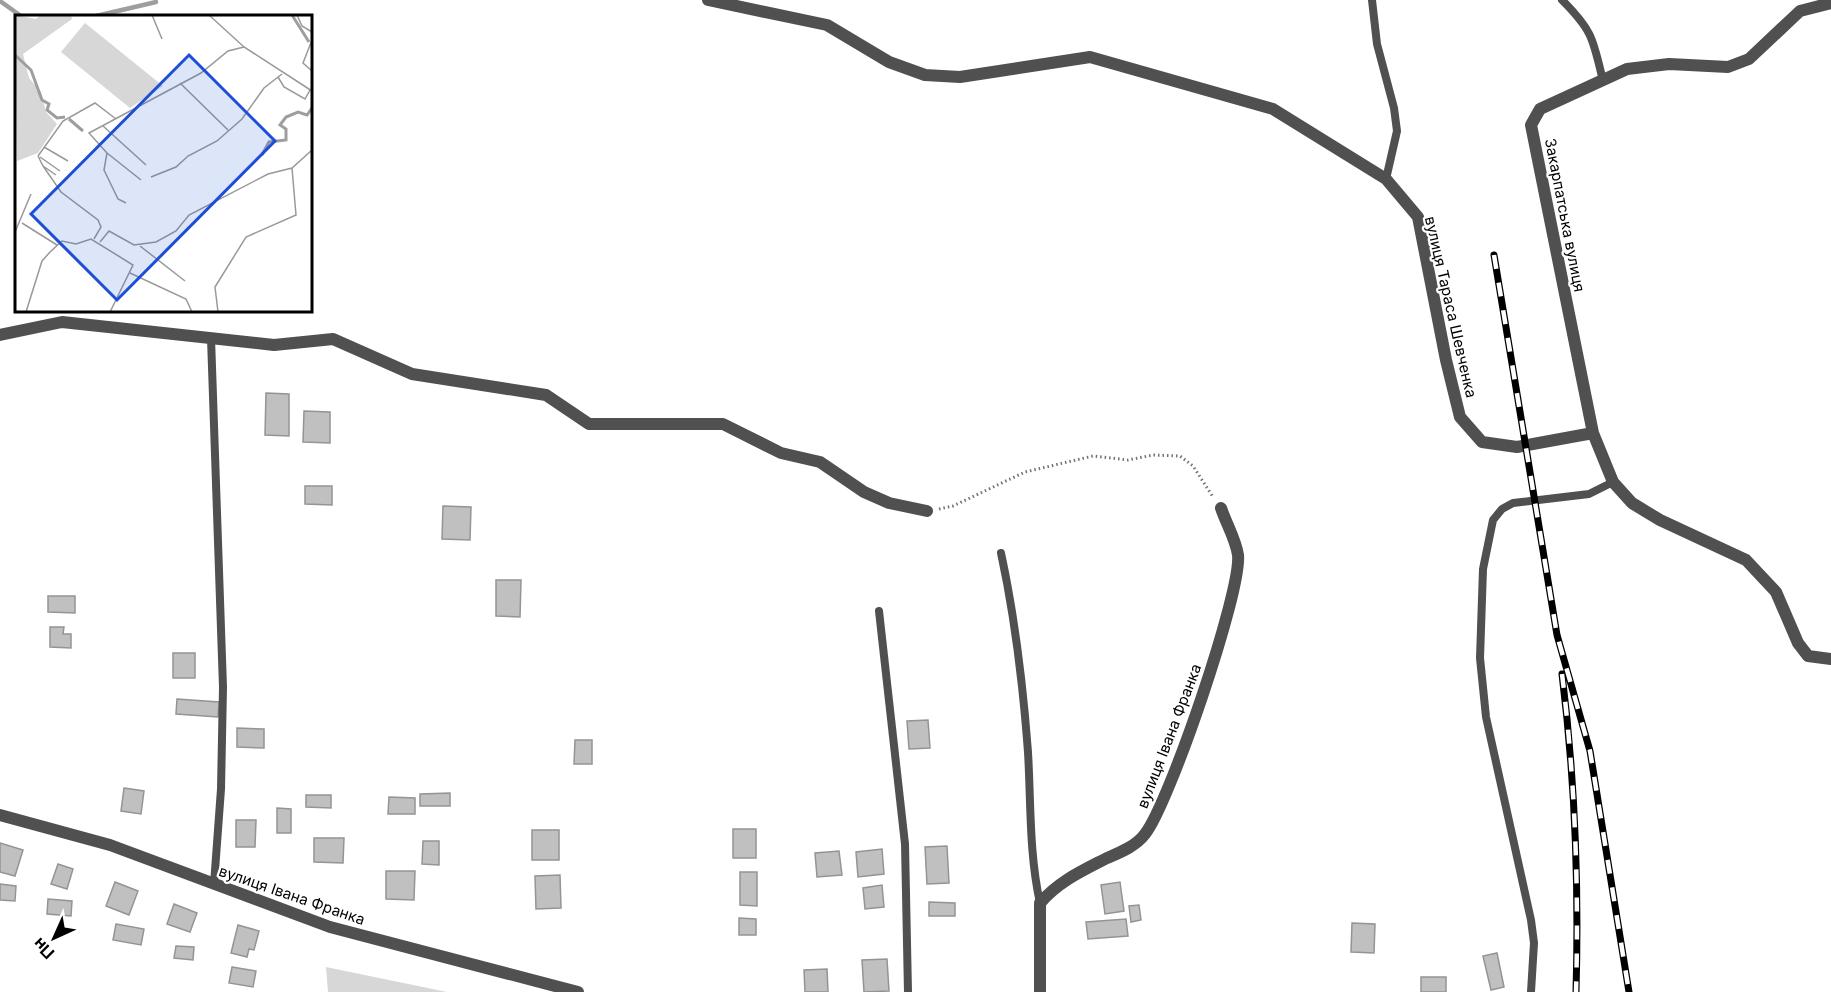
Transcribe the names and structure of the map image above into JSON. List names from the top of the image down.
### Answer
{
  "streets": {
    "street": ["Закарпатська вулиця", "вулиця Тараса Шевченка", "вулиця Івана Франка"]
  },
  "crossings": [
    ["Закарпатська вулиця", "вулиця Тараса Шевченка"]
  ],
  "north": "bottom left"
}
